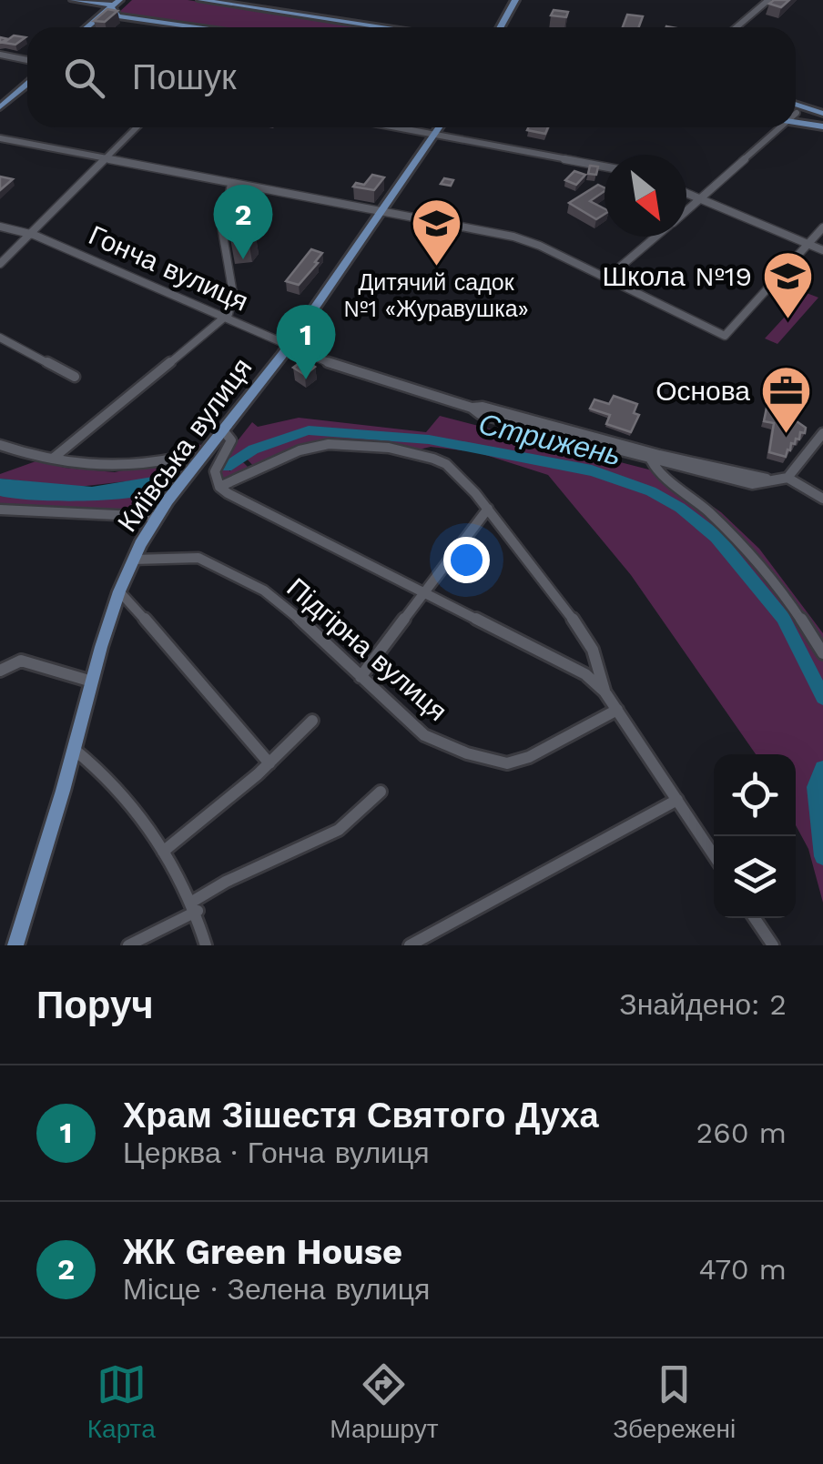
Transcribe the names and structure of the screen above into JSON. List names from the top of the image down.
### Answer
{
  "streets": {
    "main road": ["Київська вулиця"],
    "street": ["Гонча вулиця", "Підгірна вулиця"]
  },
  "crossings": [
    ["Гонча вулиця", "Київська вулиця"],
    ["Київська вулиця", "Підгірна вулиця"]
  ],
  "water": ["Стрижень"],
  "places": {
    "school or university": ["Дитячий садок №1 «Журавушка»", "Школа №19"],
    "office": ["Основа"]
  },
  "north": "bottom right",
  "page": {
    "search": "Пошук",
    "pins": ["2", "1"],
    "heading": ["Поруч", "Знайдено: 2"],
    "list": [
      {
        "mark": "1",
        "name": "Храм Зішестя Святого Духа",
        "note": "Церква · Гонча вулиця",
        "value": "260 m"
      },
      {
        "mark": "2",
        "name": "ЖК Green House",
        "note": "Місце · Зелена вулиця",
        "value": "470 m"
      }
    ],
    "nav": ["Карта", "Маршрут", "Збережені"]
  }
}
